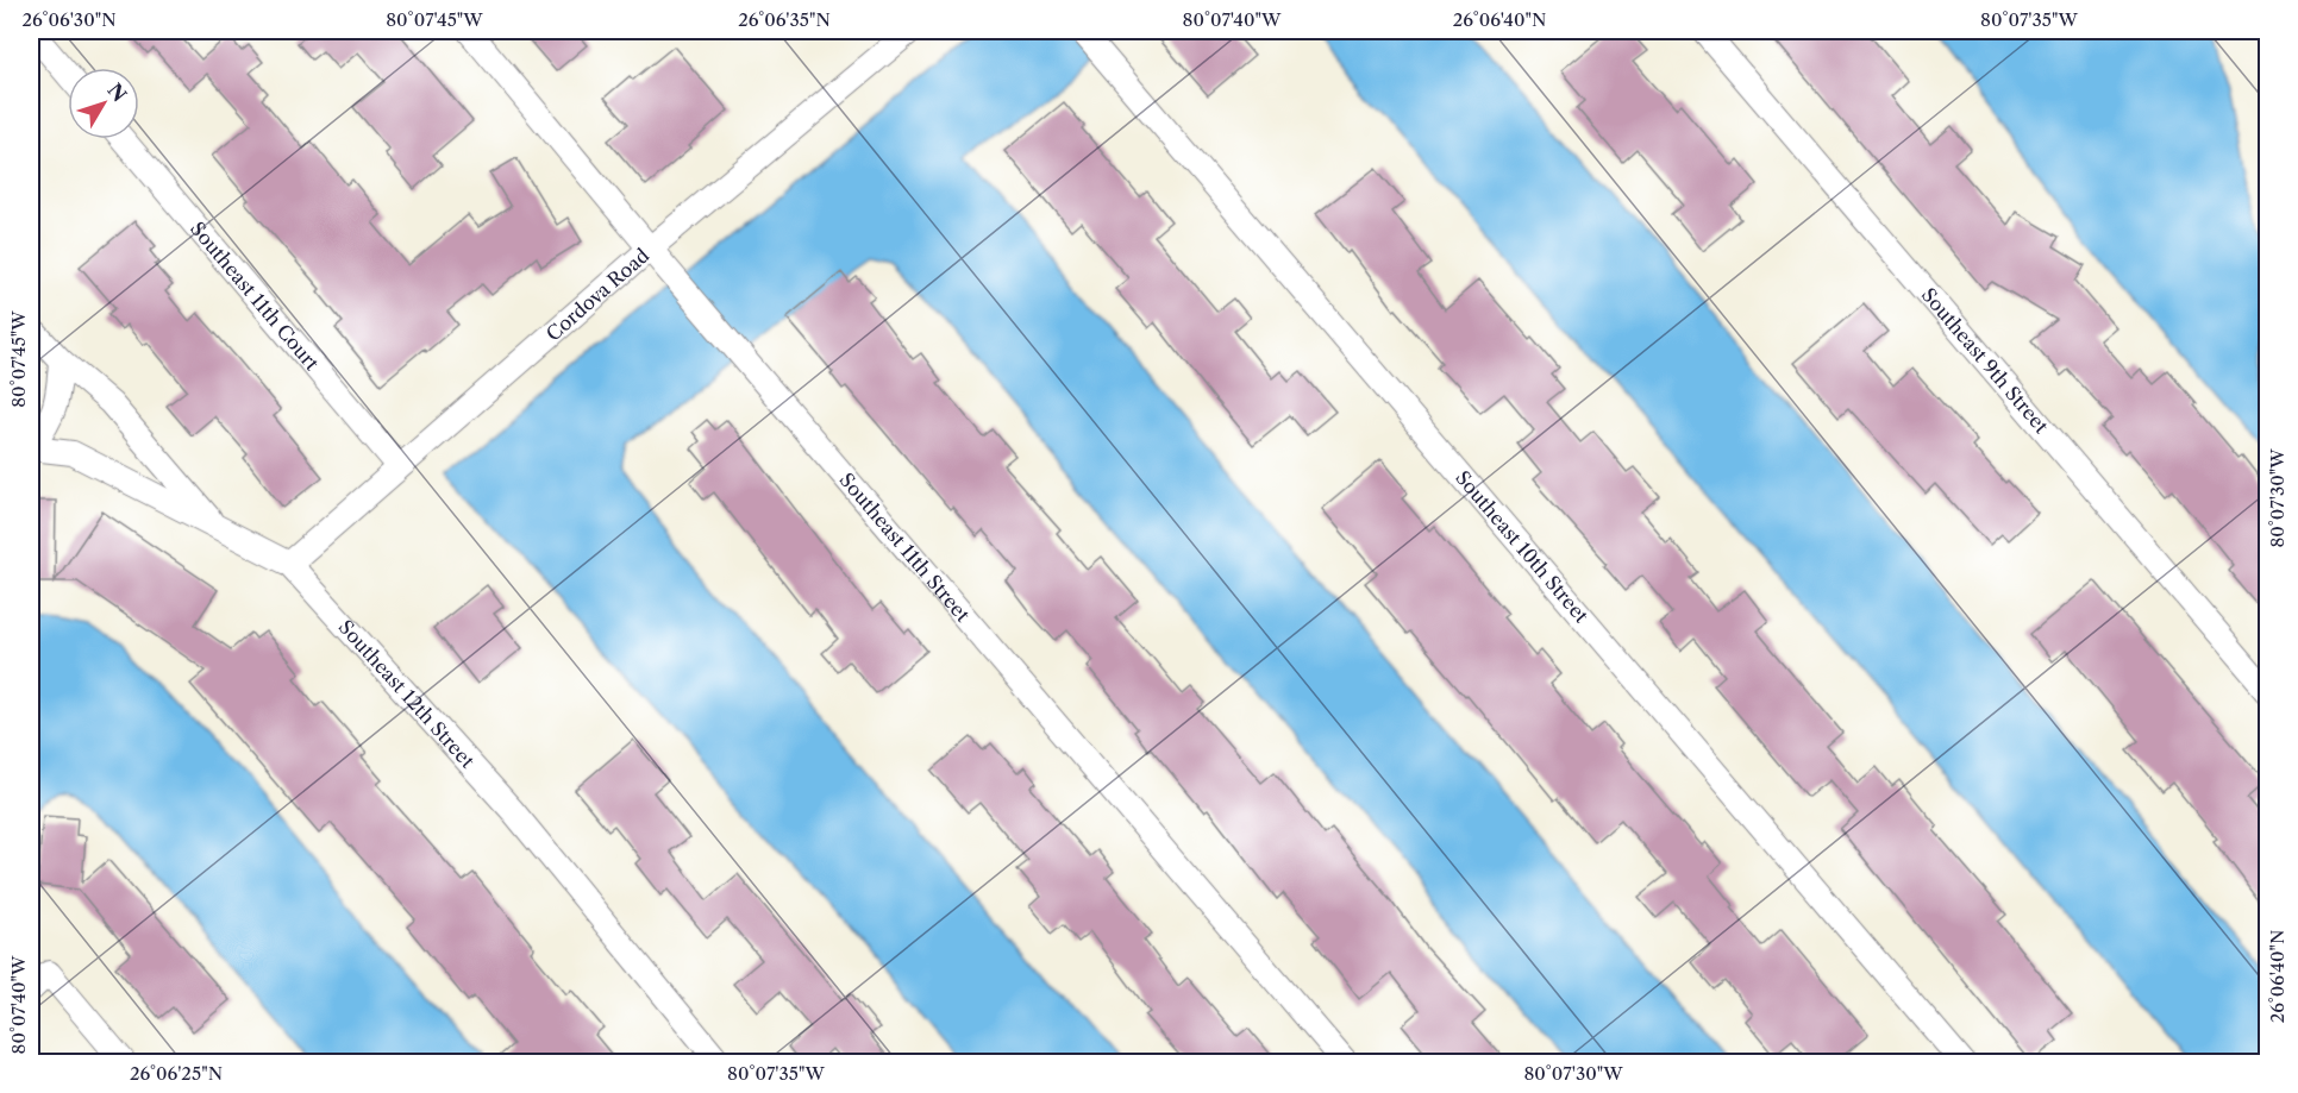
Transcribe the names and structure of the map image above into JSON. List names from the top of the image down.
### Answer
{
  "streets": {
    "street": [
      "Southeast 11th Court",
      "Cordova Road",
      "Southeast 9th Street",
      "Southeast 10th Street",
      "Southeast 11th Street",
      "Southeast 12th Street"
    ]
  },
  "crossings": [
    ["Southeast 11th Court", "Cordova Road"],
    ["Cordova Road", "Southeast 11th Street"],
    ["Cordova Road", "Southeast 12th Street"]
  ],
  "north": "top right",
  "coordinates": [
    "26°06'30\"N",
    "80°07'45\"W",
    "26°06'35\"N",
    "80°07'40\"W",
    "26°06'40\"N",
    "80°07'35\"W",
    "80°07'30\"W",
    "26°06'25\"N"
  ]
}
